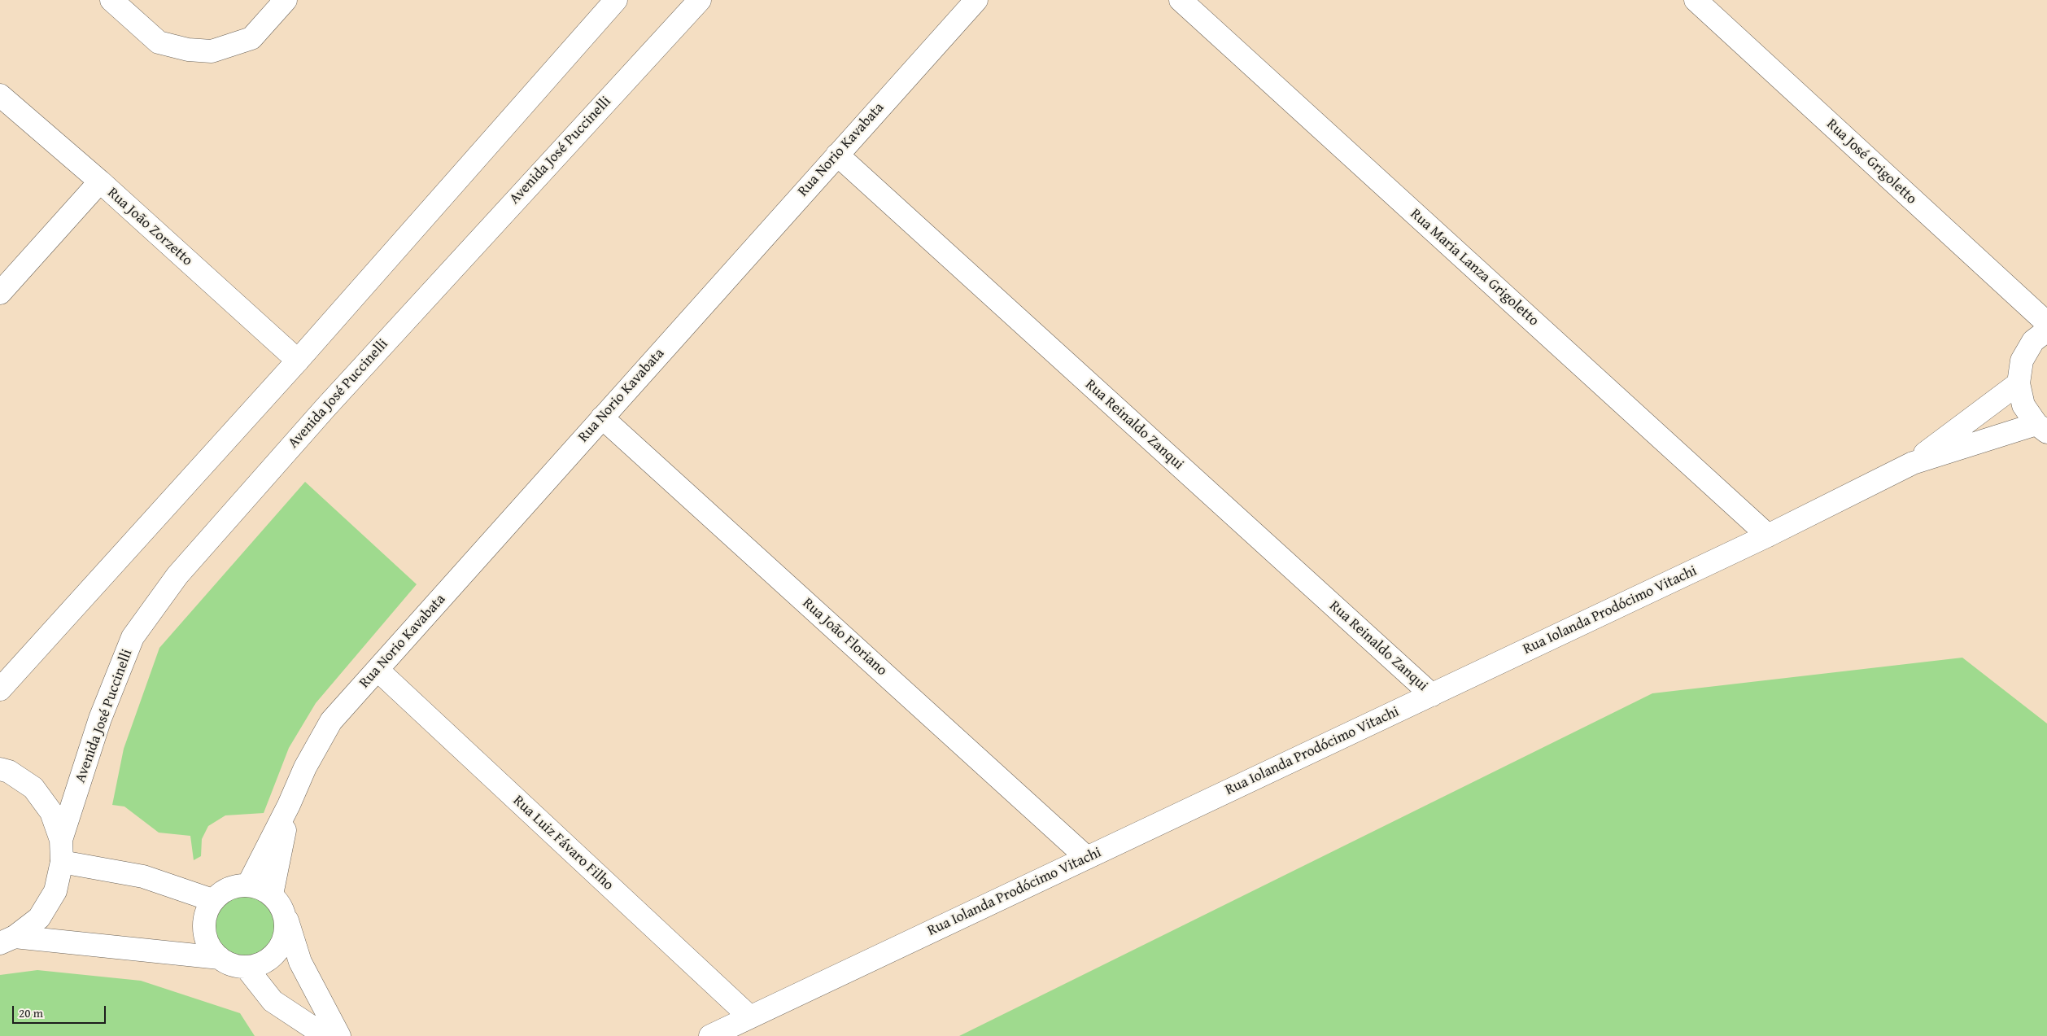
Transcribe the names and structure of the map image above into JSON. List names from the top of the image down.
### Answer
{
  "streets": {
    "street": [
      "Rua Norio Kavabata",
      "Avenida José Puccinelli",
      "Rua José Grigoletto",
      "Rua João Zorzetto",
      "Rua Maria Lanza Grigoletto",
      "Rua Reinaldo Zanqui",
      "Rua Iolanda Prodócimo Vitachi",
      "Rua João Floriano",
      "Rua Luiz Fávaro Filho"
    ]
  },
  "crossings": [
    ["Rua Norio Kavabata", "Rua Reinaldo Zanqui"],
    ["Rua Norio Kavabata", "Rua João Floriano"],
    ["Rua Norio Kavabata", "Rua Luiz Fávaro Filho"],
    ["Rua Maria Lanza Grigoletto", "Rua Iolanda Prodócimo Vitachi"],
    ["Rua Reinaldo Zanqui", "Rua Iolanda Prodócimo Vitachi"],
    ["Rua Iolanda Prodócimo Vitachi", "Rua João Floriano"],
    ["Rua Iolanda Prodócimo Vitachi", "Rua Luiz Fávaro Filho"]
  ],
  "scale_bar": "20 m"
}
